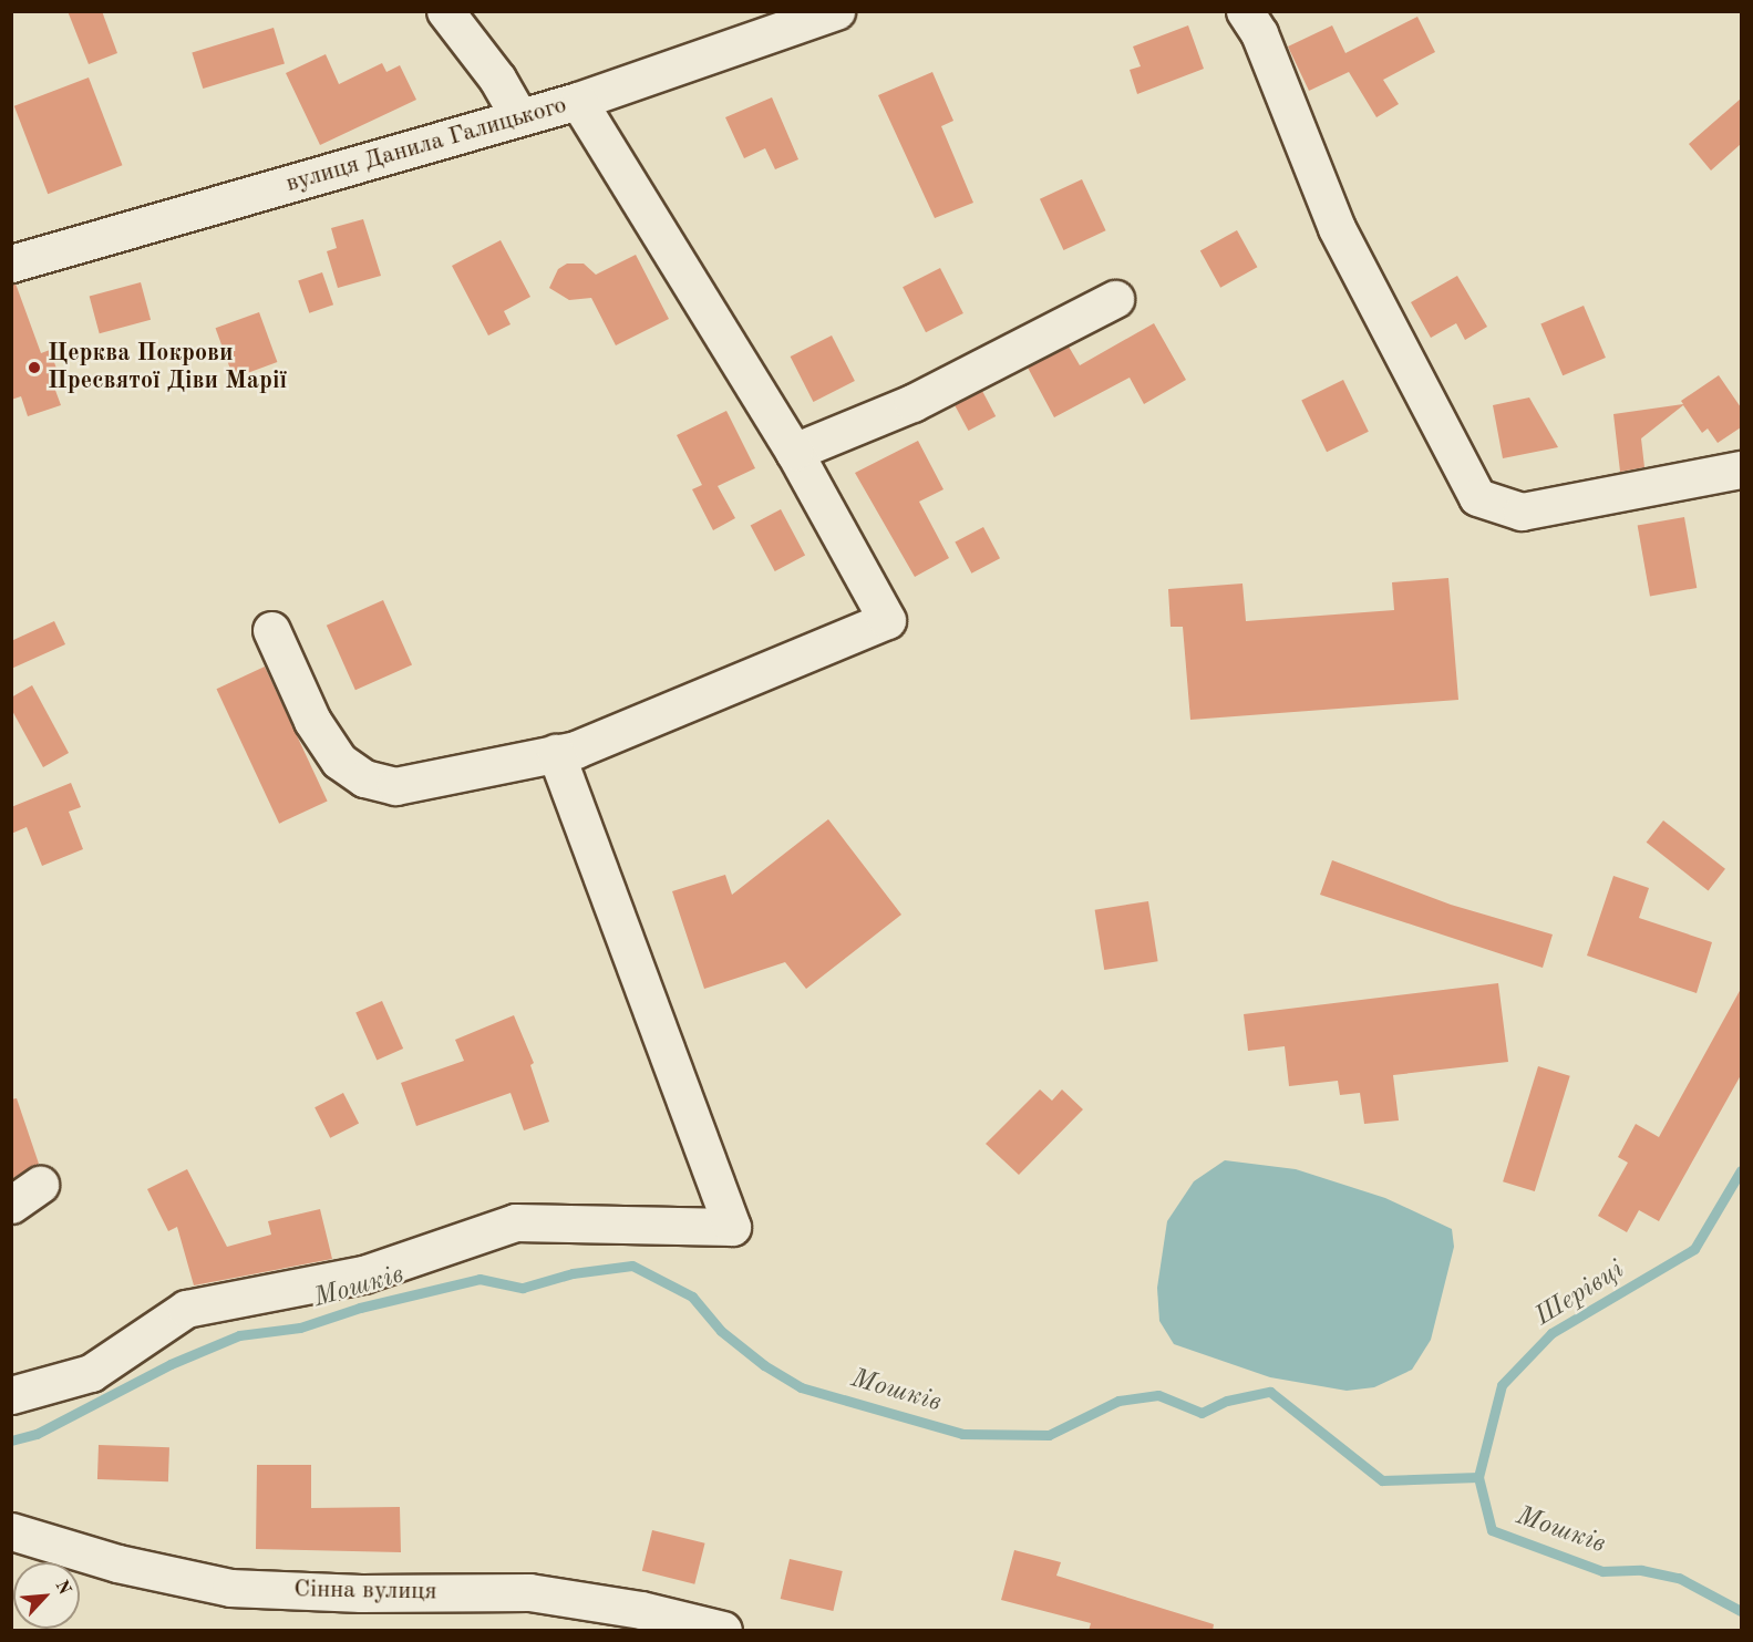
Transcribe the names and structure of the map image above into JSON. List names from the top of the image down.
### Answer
{
  "streets": {
    "street": ["вулиця Данила Галицького", "Сінна вулиця"]
  },
  "water": ["Мошків", "Шерівці"],
  "places": ["Церква Покрови Пресвятої Діви Марії"],
  "north": "top right"
}
